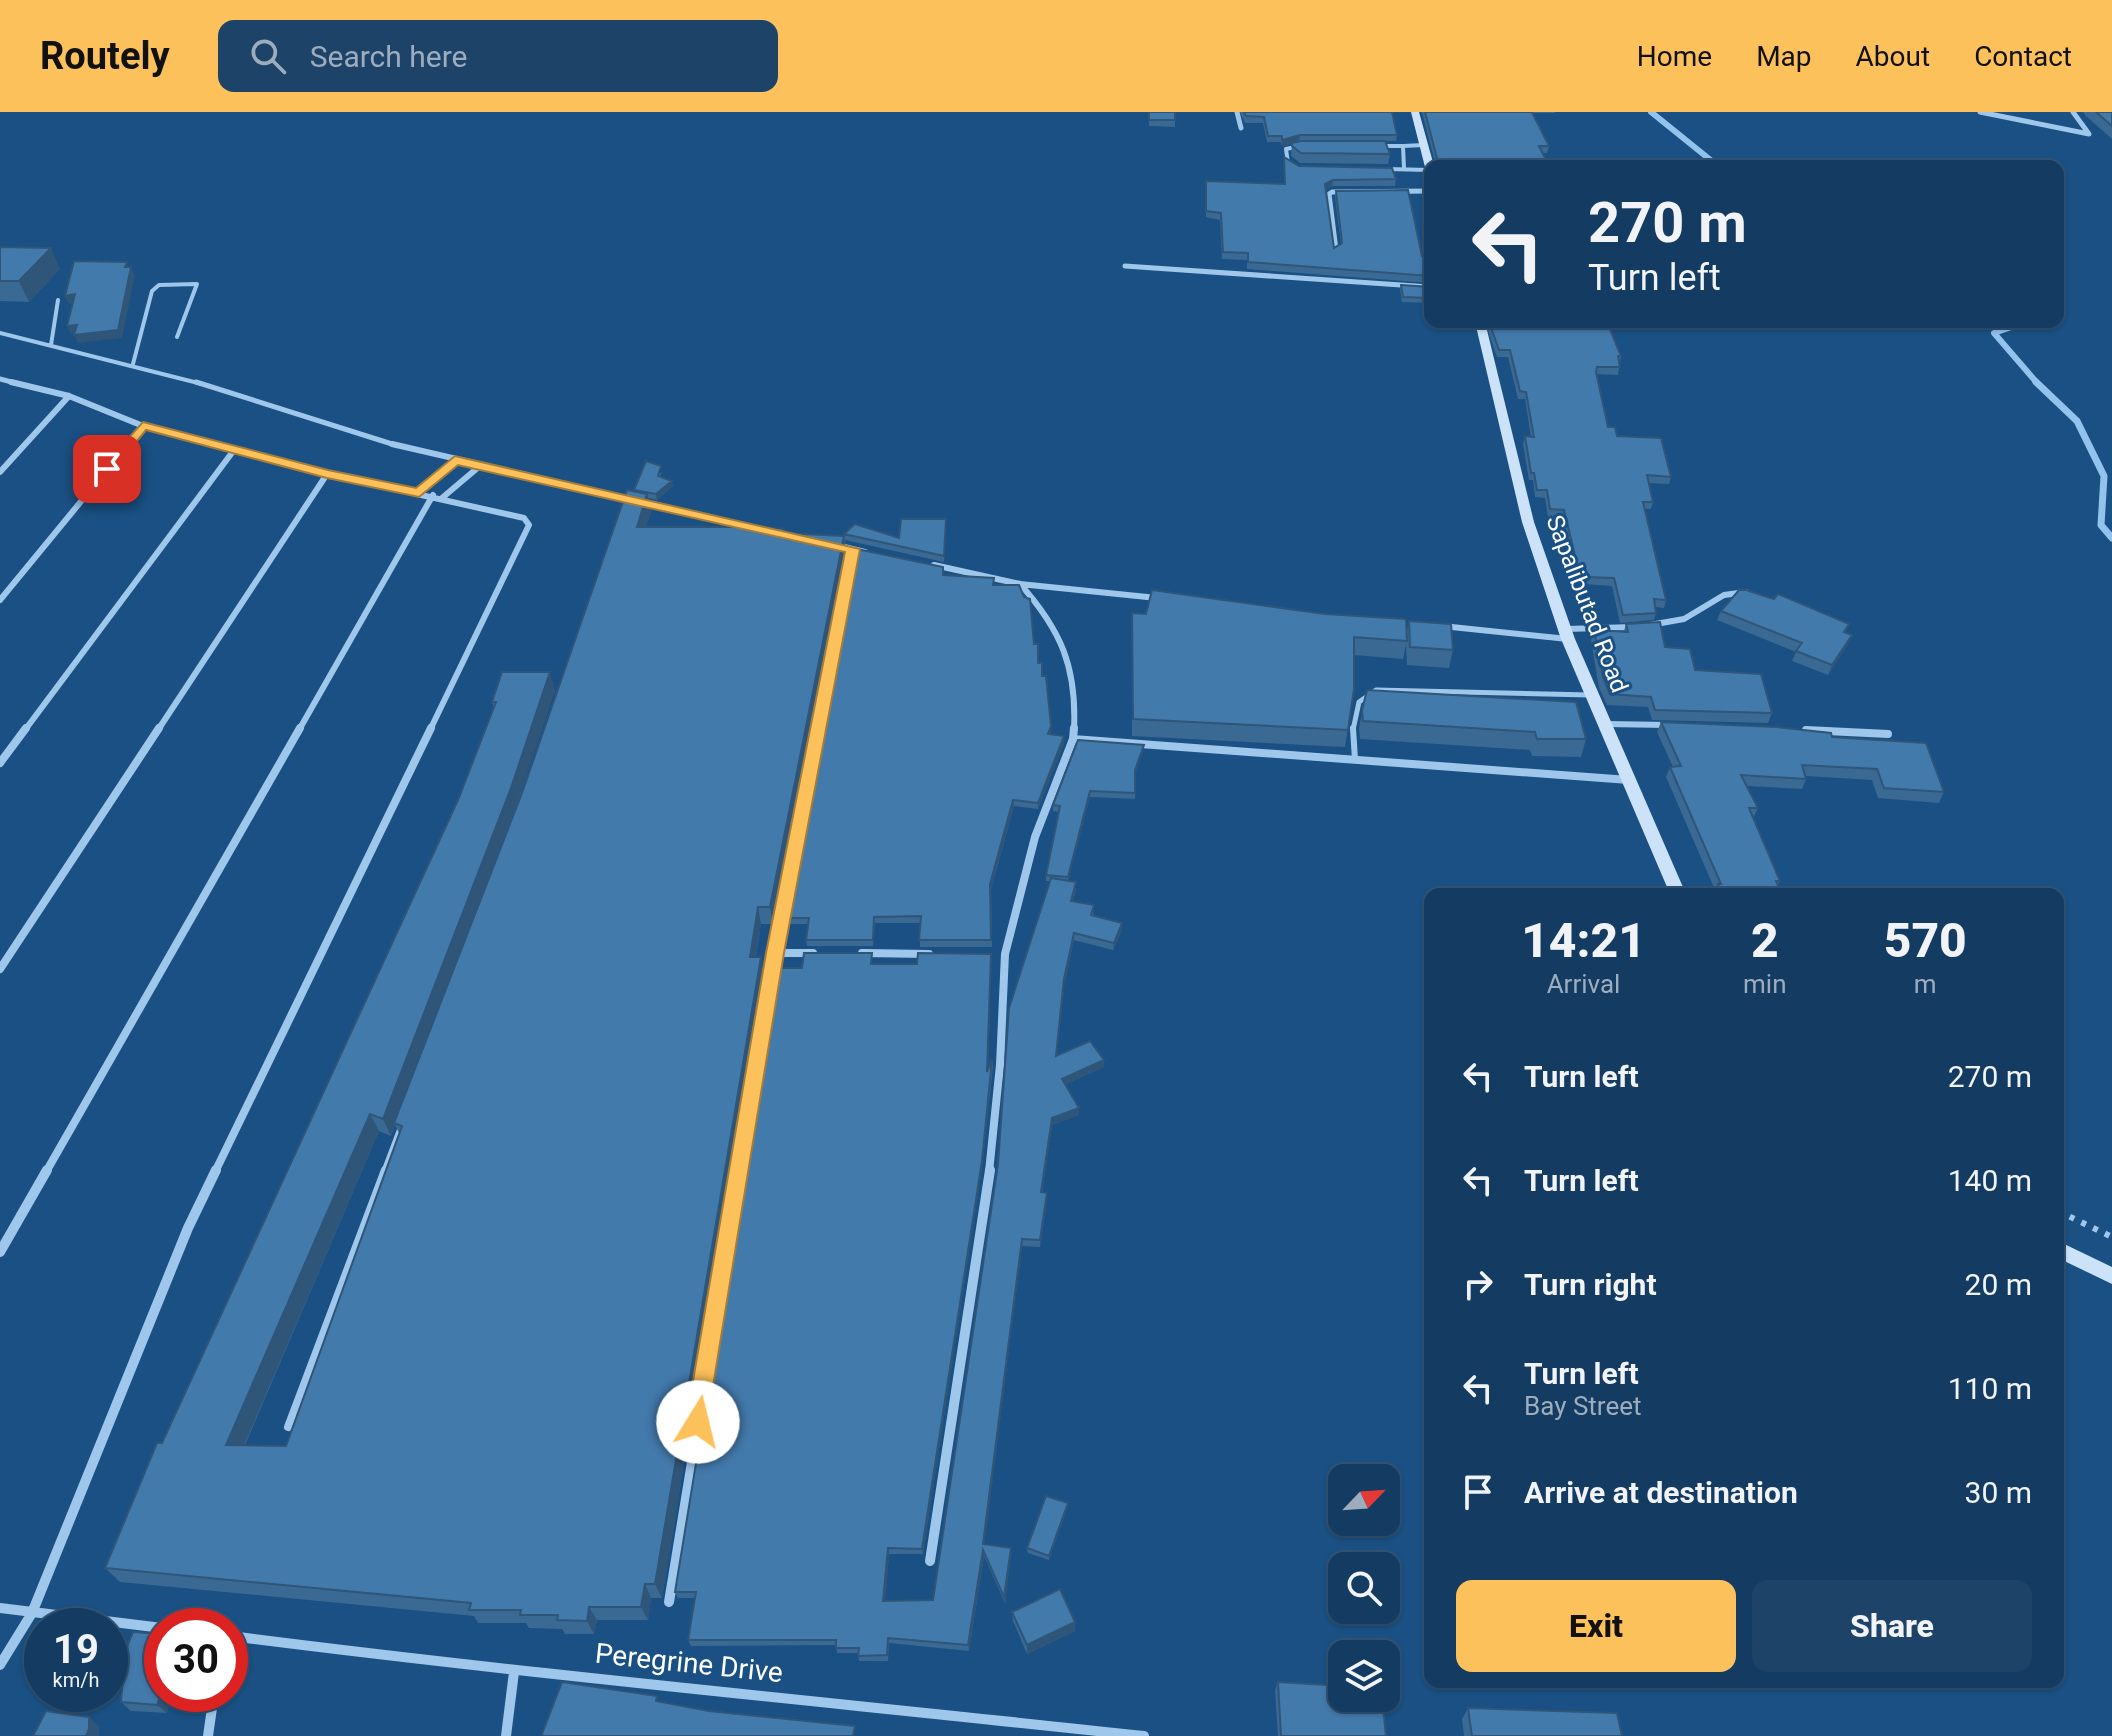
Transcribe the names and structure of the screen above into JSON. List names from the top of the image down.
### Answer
{
  "streets": {
    "street": ["Sapalibutad Road", "Peregrine Drive"]
  },
  "north": "top right",
  "page": {
    "header": "Routely",
    "search": "Search here",
    "nav": [
      "Home",
      "Map",
      "About",
      "Contact"
    ],
    "turn": ["270 m", "Turn left"],
    "eta": [
      "14:21",
      "Arrival",
      "2",
      "min",
      "570",
      "m"
    ],
    "list": [
      {
        "name": "Turn left",
        "value": "270 m"
      },
      {
        "name": "Turn left",
        "value": "140 m"
      },
      {
        "name": "Turn right",
        "value": "20 m"
      },
      {
        "name": "Turn left",
        "note": "Bay Street",
        "value": "110 m"
      },
      {
        "name": "Arrive at destination",
        "value": "30 m"
      }
    ],
    "buttons": ["Exit", "Share"],
    "speed": "19 km/h",
    "limit": "30"
  }
}
